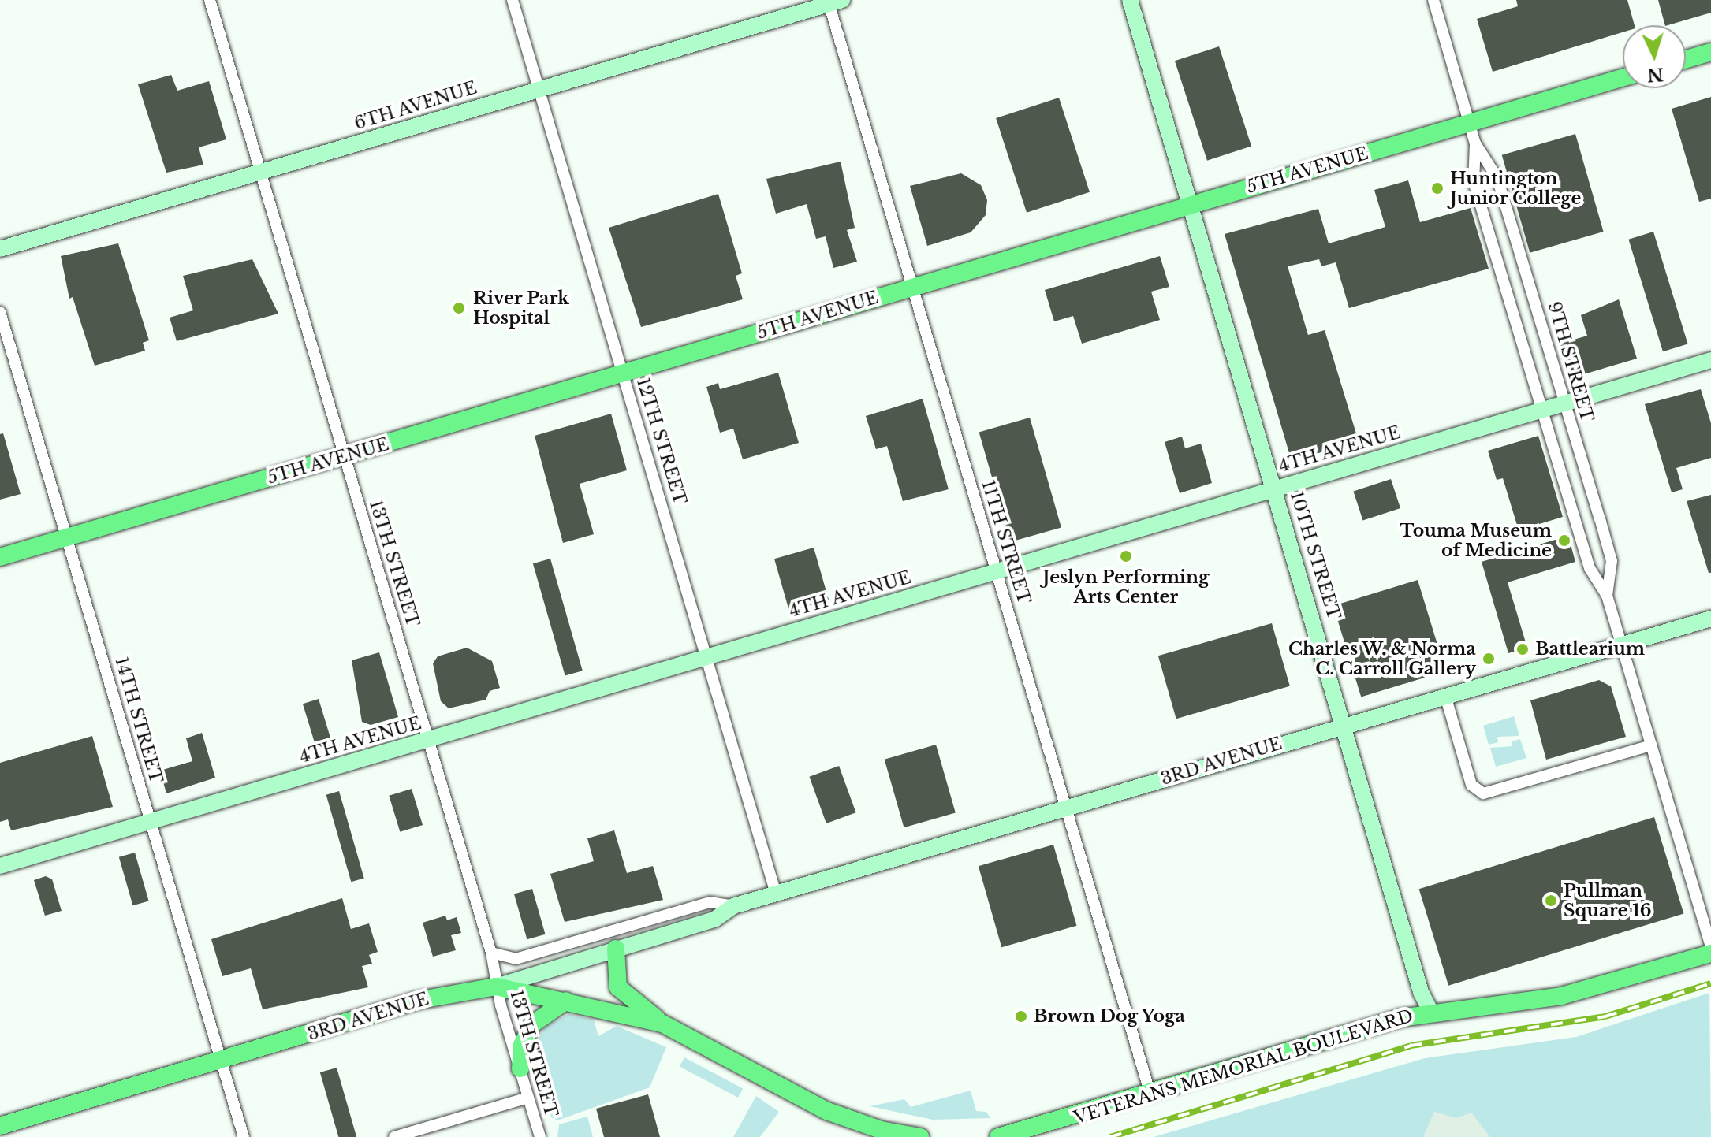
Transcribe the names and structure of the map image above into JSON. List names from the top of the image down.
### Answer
{
  "streets": {
    "main road": ["5TH AVENUE", "3RD AVENUE", "VETERANS MEMORIAL BOULEVARD"],
    "street": [
      "6TH AVENUE",
      "9TH STREET",
      "12TH STREET",
      "4TH AVENUE",
      "11TH STREET",
      "10TH STREET",
      "13TH STREET",
      "14TH STREET"
    ]
  },
  "crossings": [
    ["6TH AVENUE", "12TH STREET"],
    ["6TH AVENUE", "11TH STREET"],
    ["6TH AVENUE", "13TH STREET"],
    ["5TH AVENUE", "9TH STREET"],
    ["5TH AVENUE", "12TH STREET"],
    ["5TH AVENUE", "11TH STREET"],
    ["5TH AVENUE", "10TH STREET"],
    ["5TH AVENUE", "13TH STREET"],
    ["5TH AVENUE", "14TH STREET"],
    ["9TH STREET", "4TH AVENUE"],
    ["9TH STREET", "3RD AVENUE"],
    ["12TH STREET", "4TH AVENUE"],
    ["12TH STREET", "3RD AVENUE"],
    ["4TH AVENUE", "11TH STREET"],
    ["4TH AVENUE", "10TH STREET"],
    ["4TH AVENUE", "13TH STREET"],
    ["4TH AVENUE", "14TH STREET"],
    ["11TH STREET", "3RD AVENUE"],
    ["11TH STREET", "VETERANS MEMORIAL BOULEVARD"],
    ["10TH STREET", "3RD AVENUE"],
    ["10TH STREET", "VETERANS MEMORIAL BOULEVARD"],
    ["13TH STREET", "3RD AVENUE"],
    ["14TH STREET", "3RD AVENUE"]
  ],
  "places": [
    "Huntington Junior College",
    "River Park Hospital",
    "Touma Museum of Medicine",
    "Jeslyn Performing Arts Center",
    "Battlearium",
    "Charles W. & Norma C. Carroll Gallery",
    "Pullman Square 16",
    "Brown Dog Yoga"
  ],
  "north": "bottom"
}
